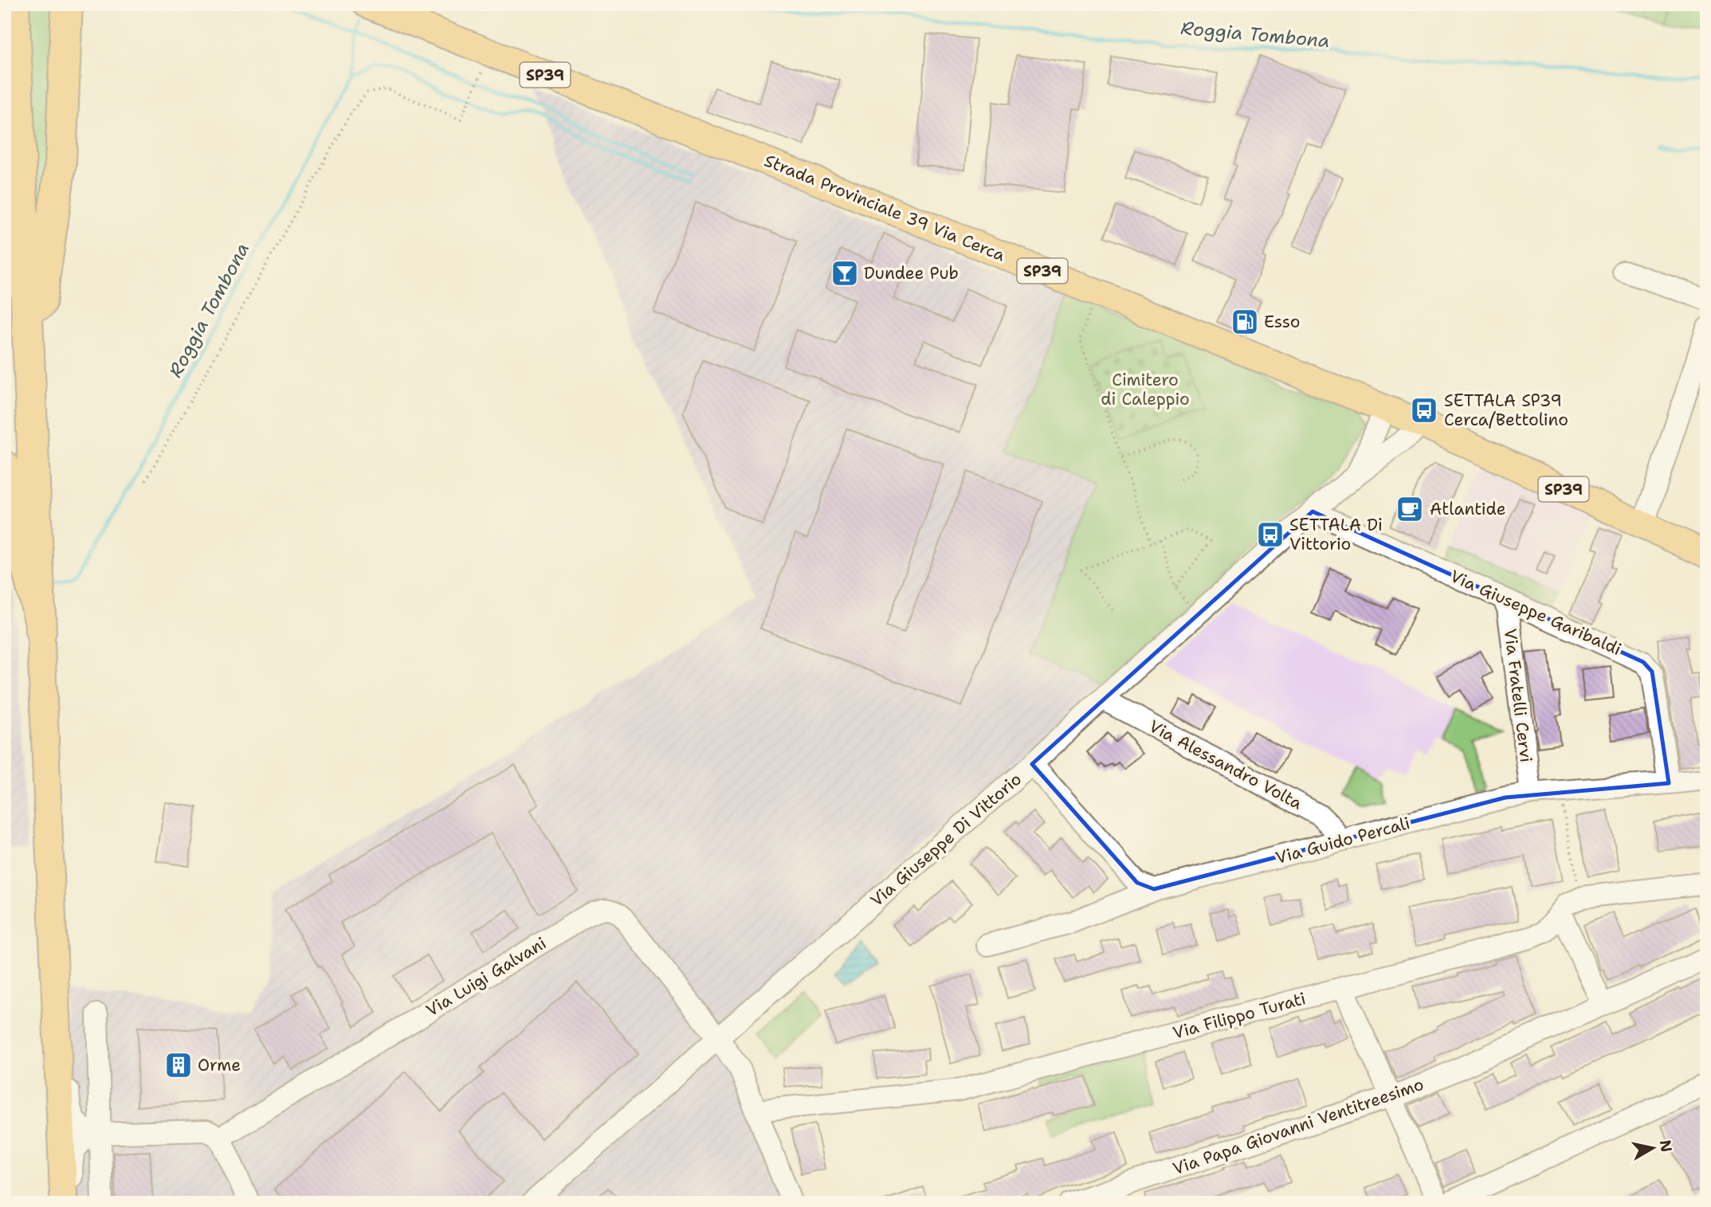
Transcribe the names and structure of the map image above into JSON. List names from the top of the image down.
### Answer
{
  "streets": {
    "main road": ["SP39", "Strada Provinciale 39 Via Cerca"],
    "street": [
      "Via Giuseppe Garibaldi",
      "Via Fratelli Cervi",
      "Via Alessandro Volta",
      "Via Giuseppe Di Vittorio",
      "Via Guido Percali",
      "Via Luigi Galvani",
      "Via Filippo Turati",
      "Via Papa Giovanni Ventitreesimo"
    ]
  },
  "crossings": [
    ["Strada Provinciale 39 Via Cerca", "Via Giuseppe Di Vittorio"],
    ["Via Giuseppe Garibaldi", "Via Fratelli Cervi"],
    ["Via Giuseppe Garibaldi", "Via Giuseppe Di Vittorio"],
    ["Via Giuseppe Garibaldi", "Via Guido Percali"],
    ["Via Fratelli Cervi", "Via Guido Percali"],
    ["Via Alessandro Volta", "Via Giuseppe Di Vittorio"],
    ["Via Alessandro Volta", "Via Guido Percali"],
    ["Via Giuseppe Di Vittorio", "Via Luigi Galvani"],
    ["Via Luigi Galvani", "Via Filippo Turati"]
  ],
  "water": ["Roggia Tombona"],
  "parks": ["Cimitero di Caleppio"],
  "places": {
    "bar": ["Dundee Pub"],
    "fuel station": ["Esso"],
    "bus stop": ["SETTALA SP39 Cerca/Bettolino", "SETTALA Di Vittorio"],
    "cafe": ["Atlantide"],
    "building": ["Orme"]
  },
  "north": "right"
}
